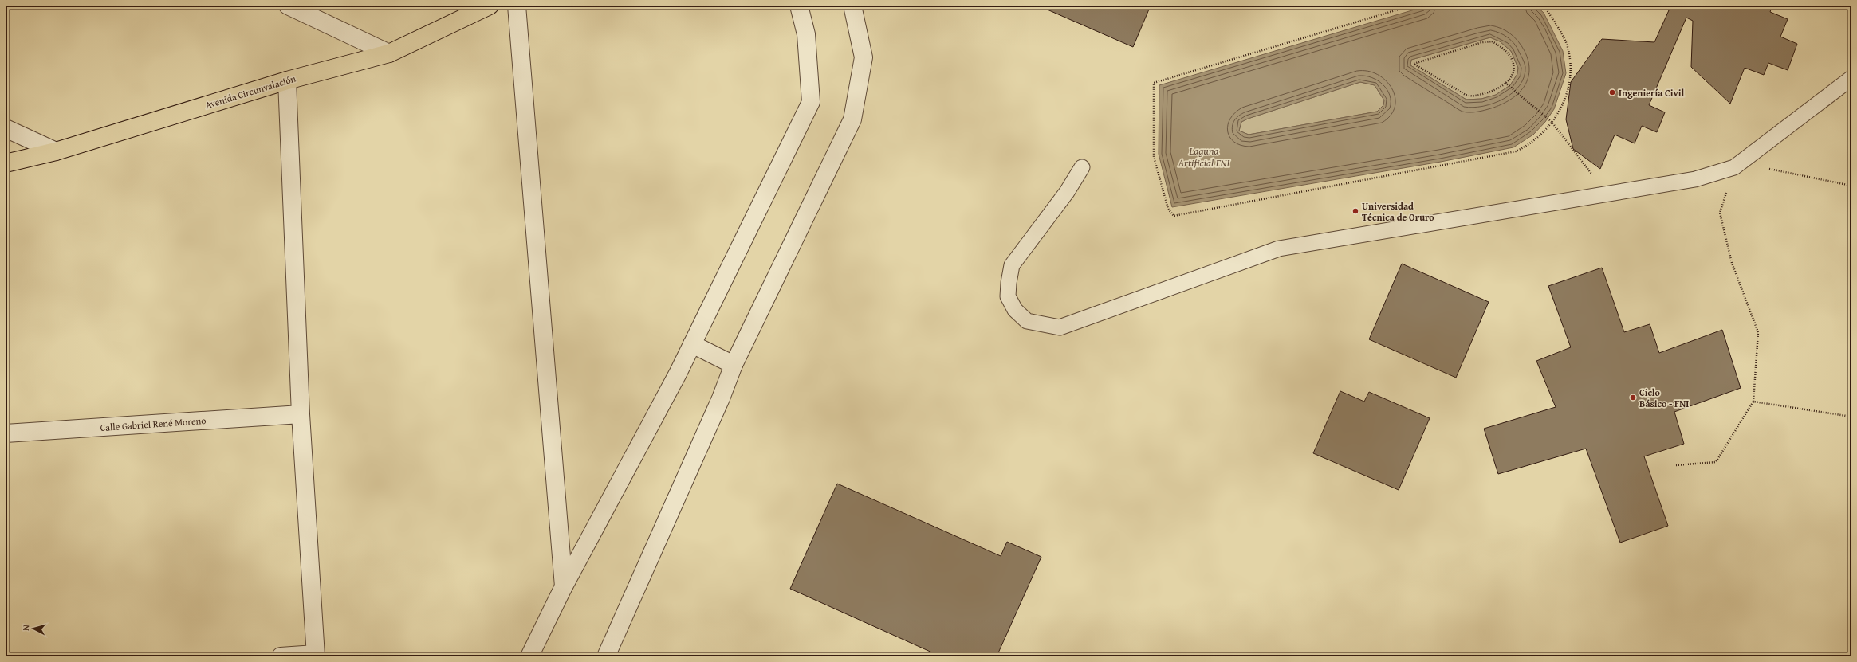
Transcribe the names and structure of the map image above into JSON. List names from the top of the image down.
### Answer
{
  "streets": {
    "main road": ["Avenida Circunvalación"],
    "street": ["Calle Gabriel René Moreno"]
  },
  "water": ["Laguna Artificial FNI"],
  "places": ["Ingeniería Civil", "Universidad Técnica de Oruro", "Ciclo Básico - FNI"],
  "north": "left"
}
